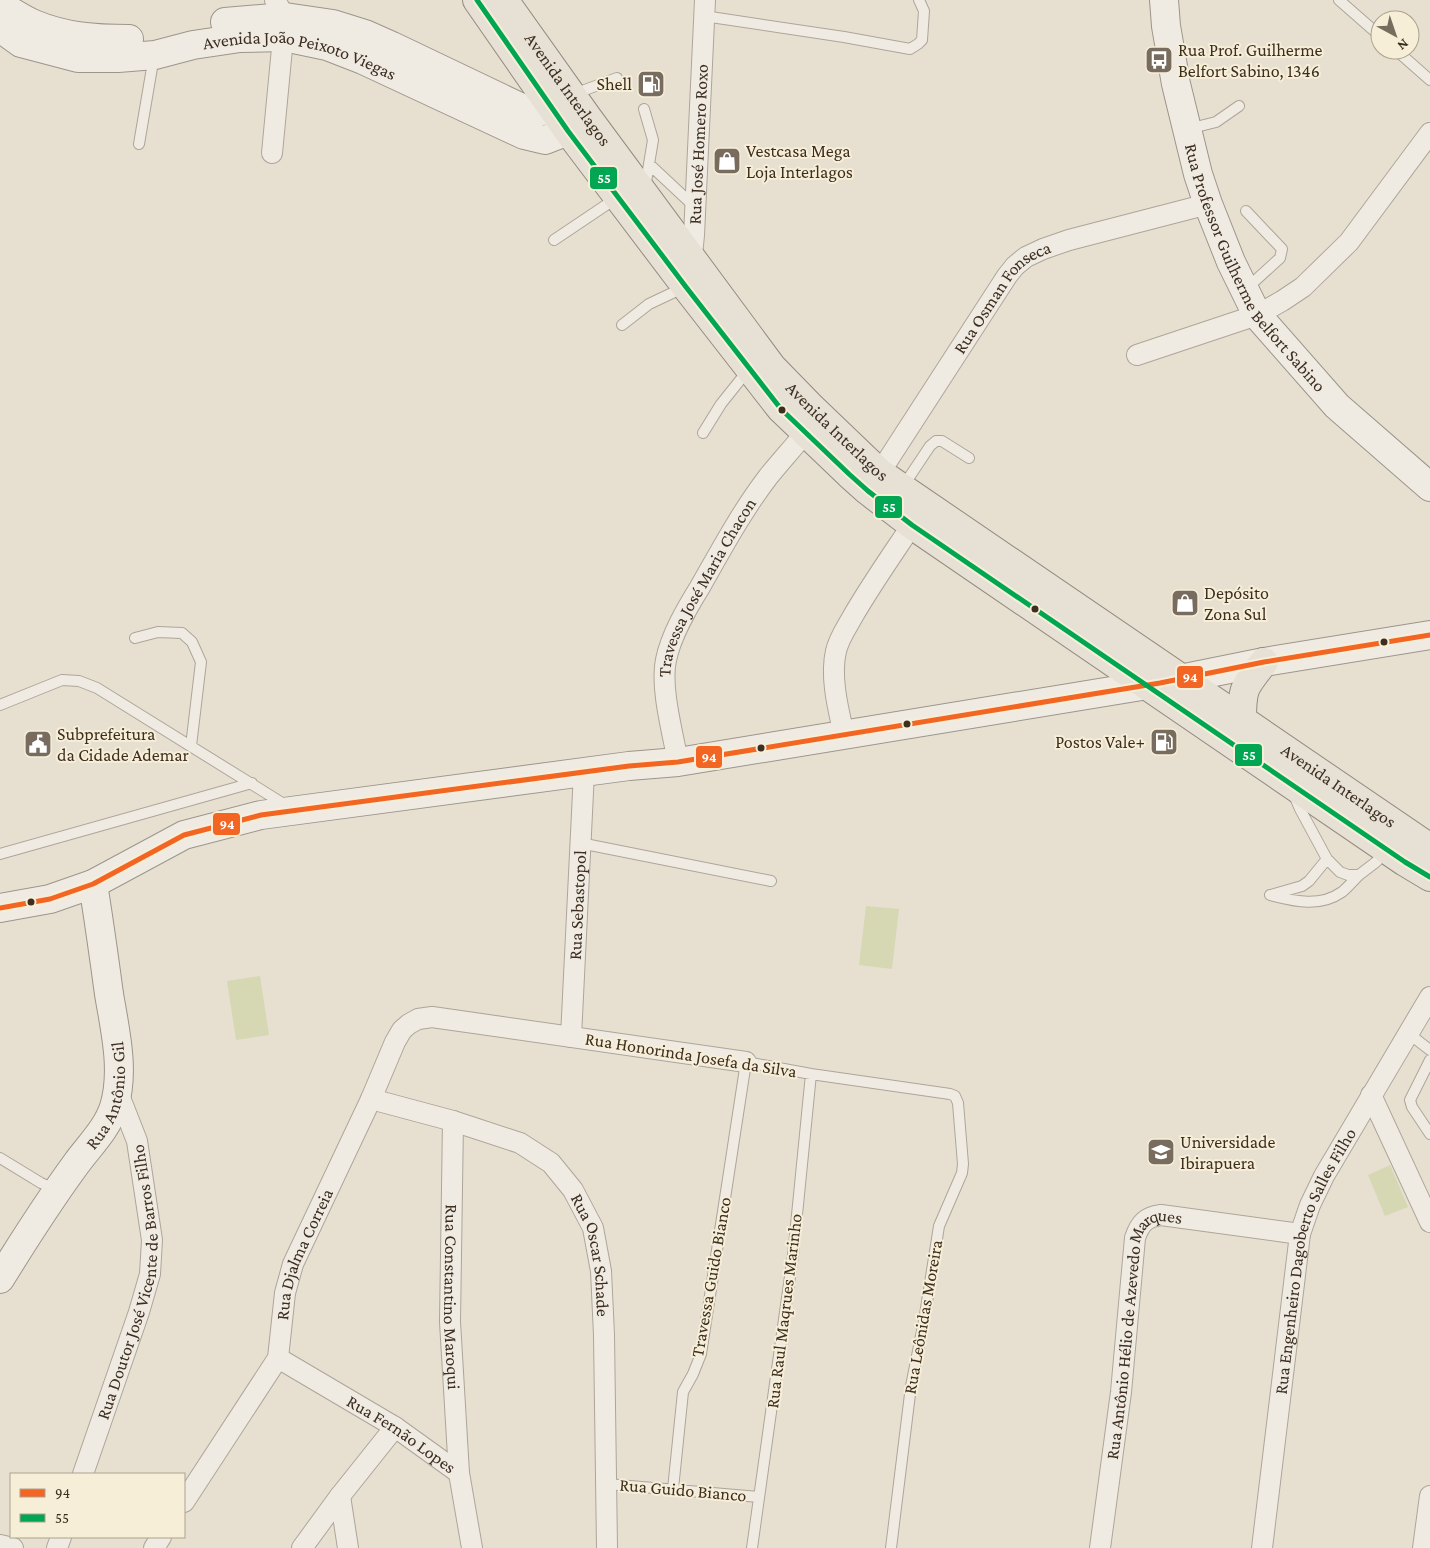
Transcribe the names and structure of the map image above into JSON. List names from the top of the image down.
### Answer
{
  "streets": {
    "main road": ["Avenida Interlagos"],
    "street": [
      "Avenida João Peixoto Viegas",
      "Rua José Homero Roxo",
      "Rua Professor Guilherme Belfort Sabino",
      "Rua Osman Fonseca",
      "Travessa José Maria Chacon",
      "Rua Sebastopol",
      "Rua Honorinda Josefa da Silva",
      "Rua Antônio Gil",
      "Rua Djalma Correia",
      "Rua Oscar Schade",
      "Rua Engenheiro Dagoberto Salles Filho",
      "Rua Doutor José Vicente de Barros Filho",
      "Rua Constantino Maroqui",
      "Rua Antônio Hélio de Azevedo Marques",
      "Rua Fernão Lopes"
    ],
    "lane": [
      "Travessa Guido Bianco",
      "Rua Raul Maqrues Marinho",
      "Rua Leônidas Moreira",
      "Rua Guido Bianco"
    ]
  },
  "crossings": [
    ["Avenida João Peixoto Viegas", "Avenida Interlagos"],
    ["Avenida Interlagos", "Rua José Homero Roxo"],
    ["Avenida Interlagos", "Rua Osman Fonseca"],
    ["Avenida Interlagos", "Travessa José Maria Chacon"],
    ["Rua Professor Guilherme Belfort Sabino", "Rua Osman Fonseca"],
    ["Rua Sebastopol", "Rua Honorinda Josefa da Silva"],
    ["Rua Honorinda Josefa da Silva", "Rua Djalma Correia"],
    ["Rua Honorinda Josefa da Silva", "Travessa Guido Bianco"],
    ["Rua Honorinda Josefa da Silva", "Rua Raul Maqrues Marinho"],
    ["Rua Honorinda Josefa da Silva", "Rua Leônidas Moreira"],
    ["Rua Antônio Gil", "Rua Doutor José Vicente de Barros Filho"],
    ["Rua Djalma Correia", "Rua Oscar Schade"],
    ["Rua Djalma Correia", "Rua Fernão Lopes"],
    ["Rua Oscar Schade", "Rua Constantino Maroqui"],
    ["Rua Oscar Schade", "Rua Guido Bianco"],
    ["Rua Engenheiro Dagoberto Salles Filho", "Rua Antônio Hélio de Azevedo Marques"],
    ["Travessa Guido Bianco", "Rua Guido Bianco"],
    ["Rua Constantino Maroqui", "Rua Fernão Lopes"],
    ["Rua Raul Maqrues Marinho", "Rua Guido Bianco"]
  ],
  "places": {
    "bus stop": ["Rua Prof. Guilherme Belfort Sabino, 1346"],
    "fuel station": ["Shell", "Postos Vale+"],
    "shop": ["Vestcasa Mega Loja Interlagos", "Depósito Zona Sul"],
    "public building": ["Subprefeitura da Cidade Ademar"],
    "school or university": ["Universidade Ibirapuera"]
  },
  "lines": ["transit line 55", "transit line 94"],
  "legend": ["94", "55"],
  "north": "bottom right"
}
